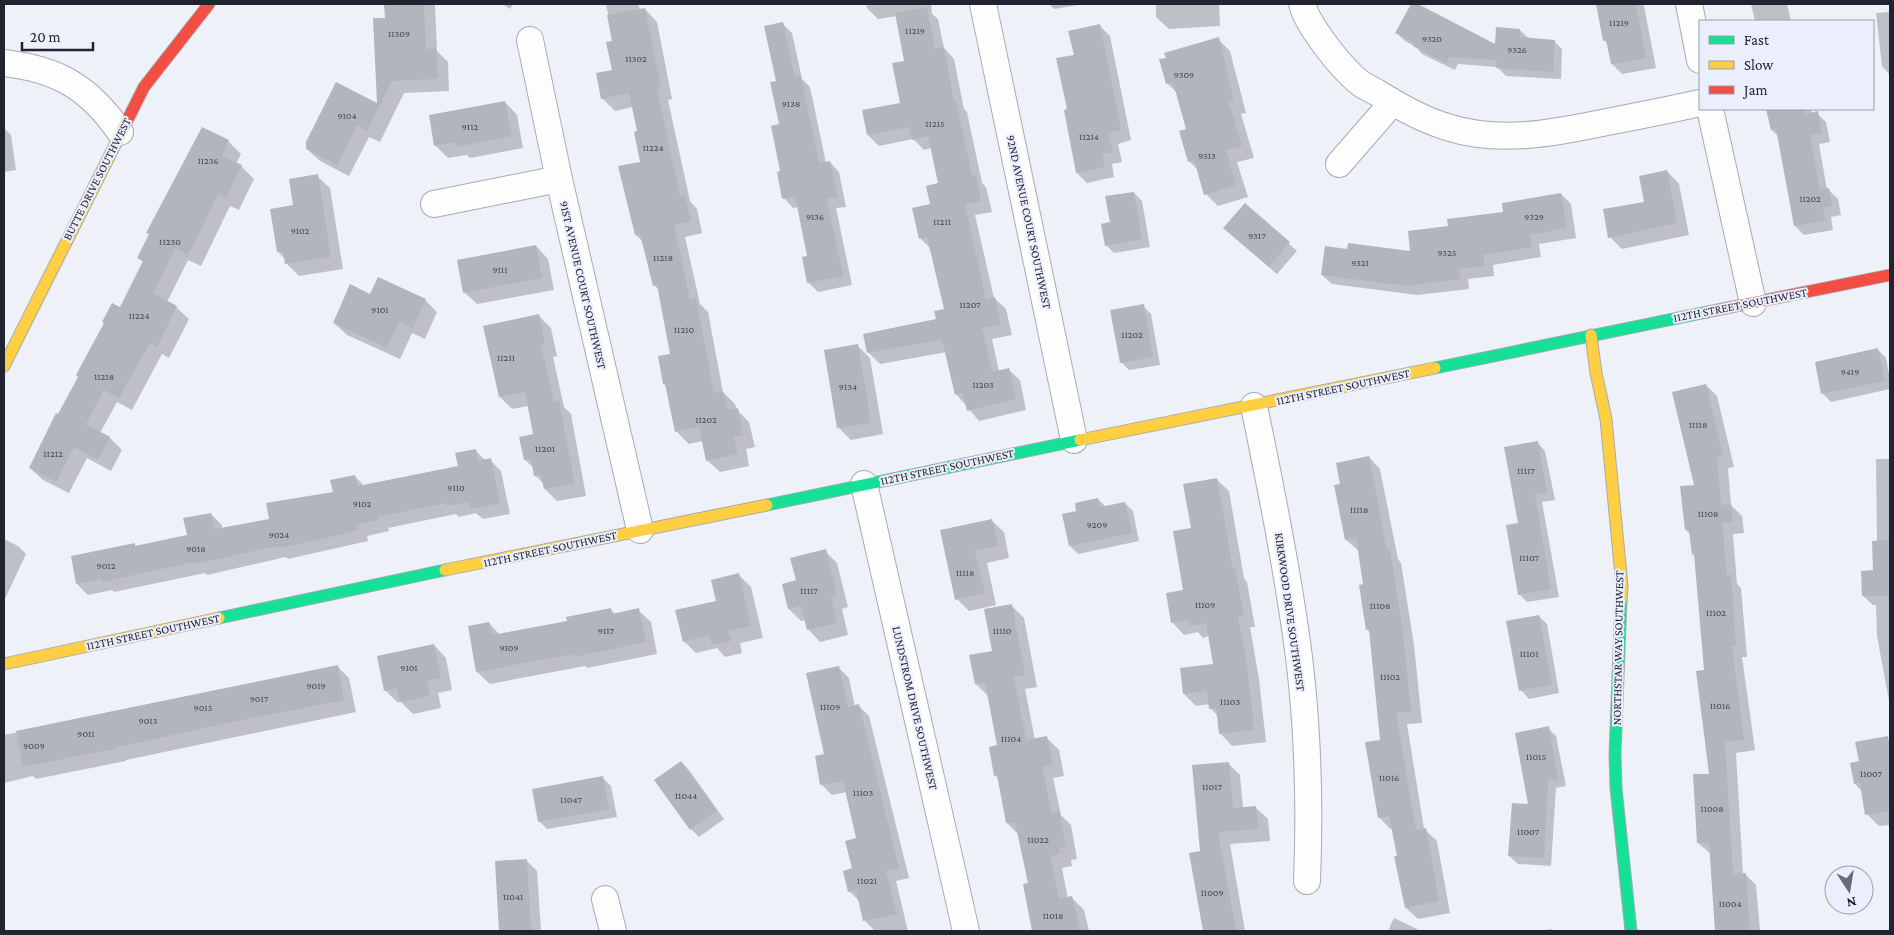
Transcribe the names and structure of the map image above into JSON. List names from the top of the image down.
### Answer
{
  "streets": {
    "street": [
      "BUTTE DRIVE SOUTHWEST",
      "92ND AVENUE COURT SOUTHWEST",
      "91ST AVENUE COURT SOUTHWEST",
      "112TH STREET SOUTHWEST",
      "KIRKWOOD DRIVE SOUTHWEST",
      "NORTHSTAR WAY SOUTHWEST",
      "LUNDSTROM DRIVE SOUTHWEST"
    ]
  },
  "crossings": [
    ["92ND AVENUE COURT SOUTHWEST", "112TH STREET SOUTHWEST"],
    ["91ST AVENUE COURT SOUTHWEST", "112TH STREET SOUTHWEST"],
    ["112TH STREET SOUTHWEST", "KIRKWOOD DRIVE SOUTHWEST"],
    ["112TH STREET SOUTHWEST", "NORTHSTAR WAY SOUTHWEST"],
    ["112TH STREET SOUTHWEST", "LUNDSTROM DRIVE SOUTHWEST"]
  ],
  "house_numbers": [
    "11219",
    "11219",
    "11309",
    "9320",
    "9326",
    "11302",
    "9309",
    "9138",
    "9104",
    "11215",
    "9112",
    "11214",
    "11224",
    "9313",
    "11236",
    "11202",
    "9136",
    "9329",
    "11211",
    "9102",
    "9317",
    "11230",
    "9325",
    "11218",
    "9321",
    "9111",
    "11207",
    "9101",
    "11224",
    "11210",
    "11202",
    "11211",
    "9419",
    "11218",
    "11203",
    "9134",
    "11202",
    "11118",
    "11201",
    "11212",
    "11117",
    "9110",
    "9102",
    "11118",
    "11108",
    "9209",
    "9024",
    "9018",
    "11107",
    "9012",
    "11118",
    "11117",
    "11109",
    "11108",
    "11102",
    "9117",
    "11110",
    "9109",
    "11101",
    "9101",
    "11102",
    "9019",
    "9017",
    "11103",
    "11016",
    "11109",
    "9015",
    "9013",
    "9011",
    "11104",
    "9009",
    "11015",
    "11007",
    "11016",
    "11017",
    "11103",
    "11044",
    "11047",
    "11008",
    "11007",
    "11022",
    "11021",
    "11009",
    "11041",
    "11004",
    "11018"
  ],
  "legend": ["Fast", "Slow", "Jam"],
  "scale_bar": "20 m",
  "north": "bottom"
}
